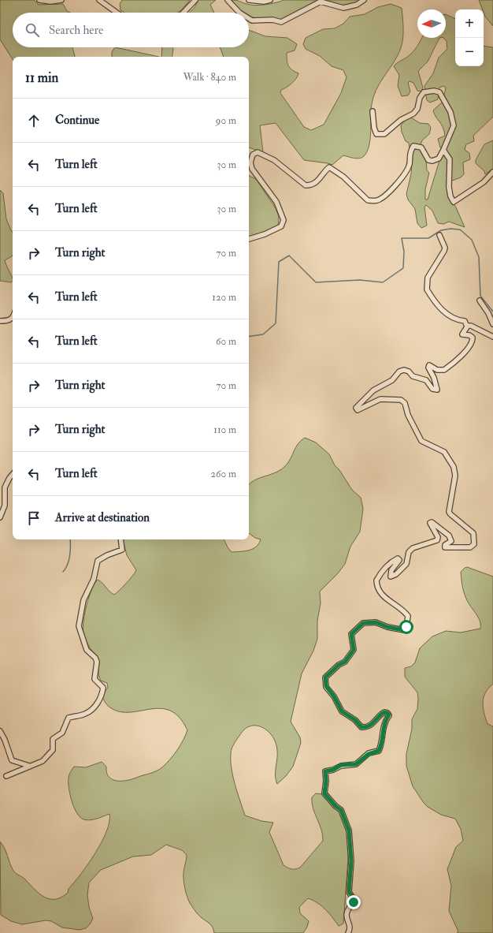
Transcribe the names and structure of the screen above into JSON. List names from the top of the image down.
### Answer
{
  "north": "left",
  "page": {
    "map_buttons": ["+", "−"],
    "search": "Search here",
    "heading": ["11 min", "Walk · 840 m"],
    "list": [
      ["Continue", "90 m"],
      ["Turn left", "30 m"],
      ["Turn left", "30 m"],
      ["Turn right", "70 m"],
      ["Turn left", "120 m"],
      ["Turn left", "60 m"],
      ["Turn right", "70 m"],
      ["Turn right", "110 m"],
      ["Turn left", "260 m"],
      "Arrive at destination"
    ]
  }
}
